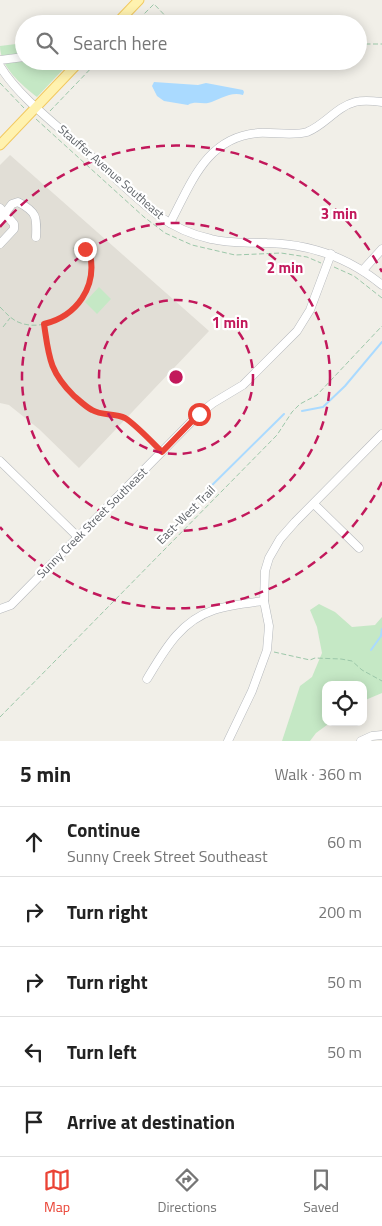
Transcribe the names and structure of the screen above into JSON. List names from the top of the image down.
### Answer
{
  "streets": {
    "street": ["Stauffer Avenue Southeast", "Sunny Creek Street Southeast"],
    "path": ["East-West Trail"]
  },
  "crossings": [
    ["Stauffer Avenue Southeast", "Sunny Creek Street Southeast"]
  ],
  "page": {
    "search": "Search here",
    "heading": ["5 min", "Walk · 360 m"],
    "list": [
      ["Continue", "Sunny Creek Street Southeast", "60 m"],
      ["Turn right", "200 m"],
      ["Turn right", "50 m"],
      ["Turn left", "50 m"],
      "Arrive at destination"
    ],
    "nav": ["Map", "Directions", "Saved"]
  },
  "rings": ["3 min", "2 min", "1 min"]
}
